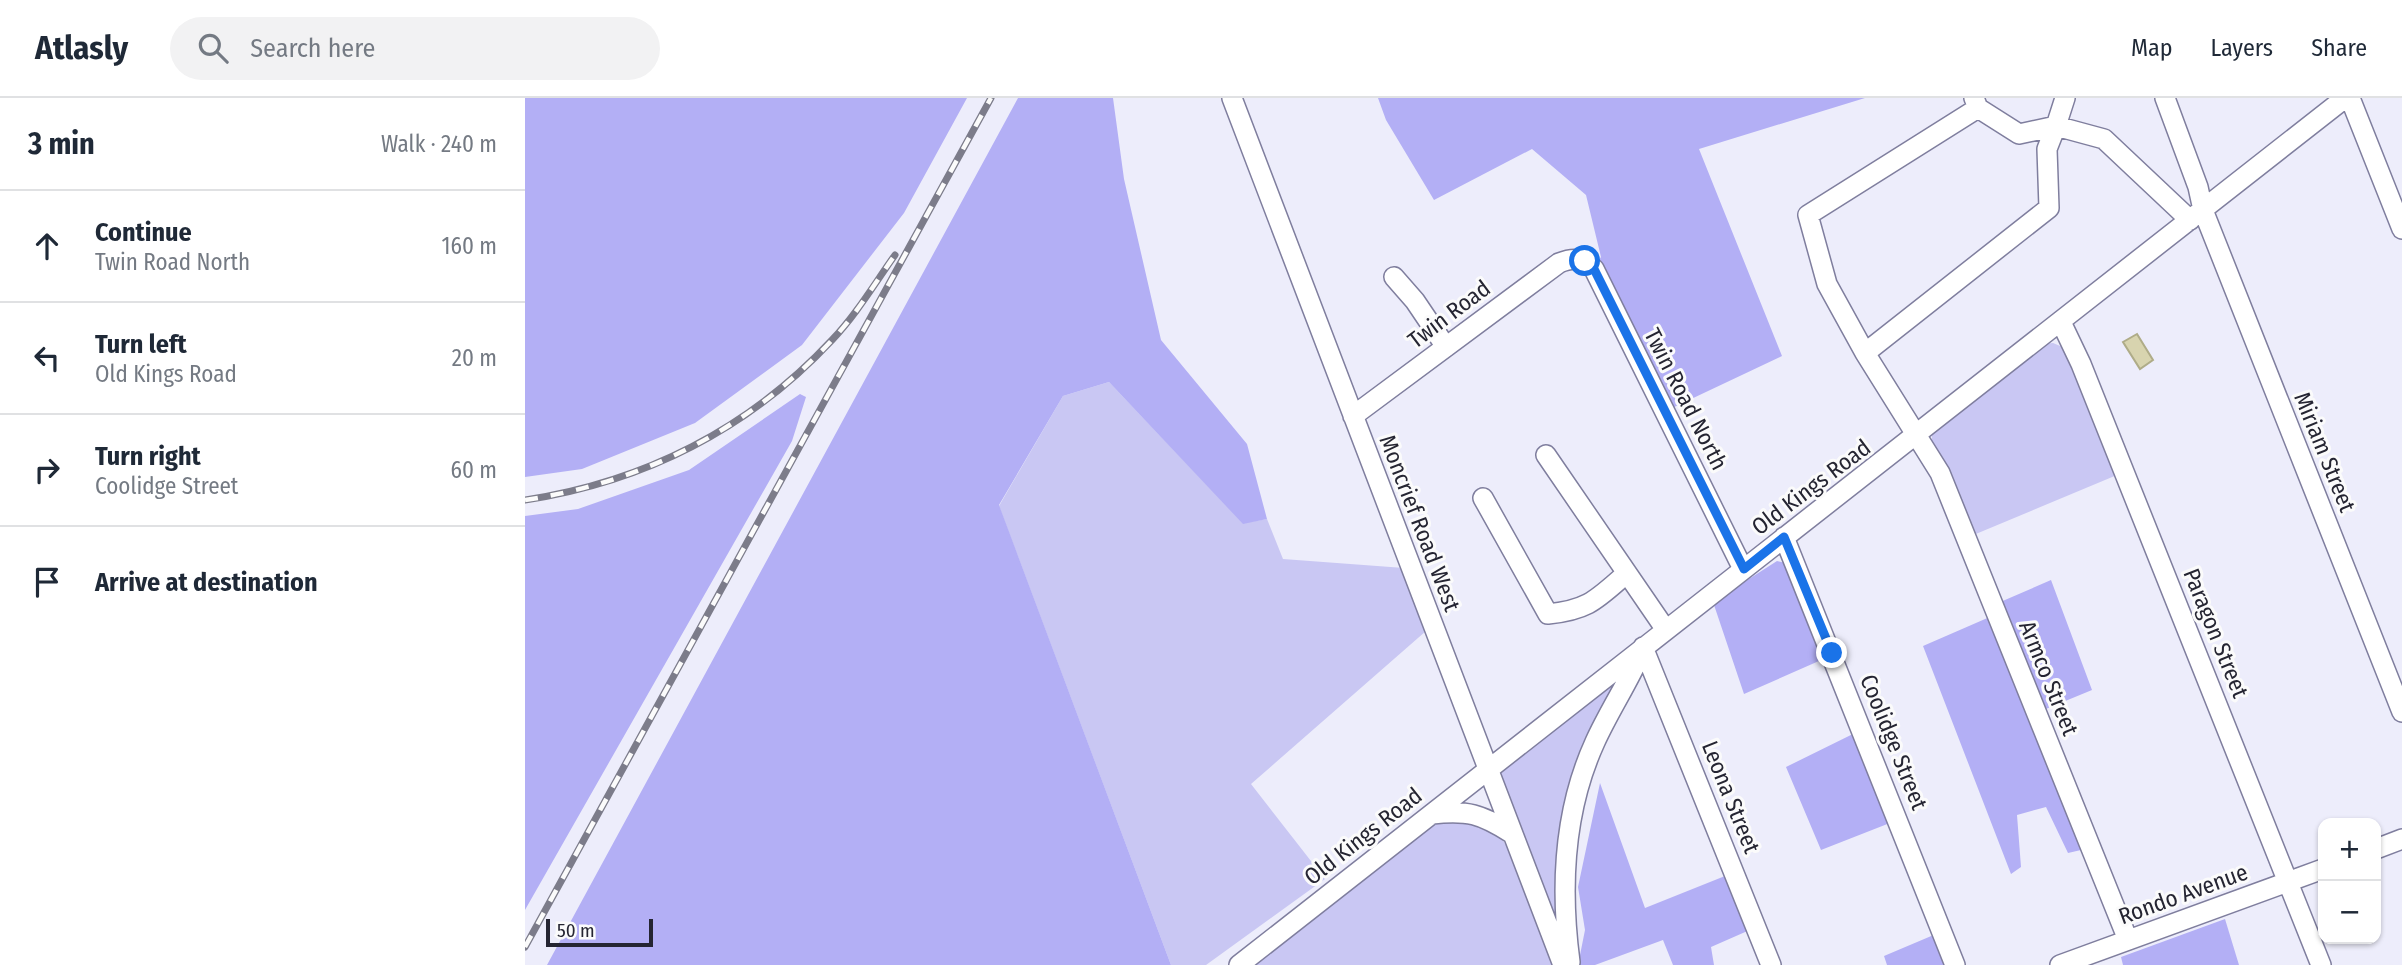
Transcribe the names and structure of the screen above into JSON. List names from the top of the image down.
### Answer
{
  "streets": {
    "street": [
      "Twin Road",
      "Twin Road North",
      "Miriam Street",
      "Old Kings Road",
      "Moncrief Road West",
      "Paragon Street",
      "Armco Street",
      "Coolidge Street",
      "Leona Street",
      "Rondo Avenue"
    ]
  },
  "crossings": [
    ["Twin Road", "Twin Road North"],
    ["Twin Road", "Moncrief Road West"],
    ["Twin Road North", "Old Kings Road"],
    ["Miriam Street", "Old Kings Road"],
    ["Old Kings Road", "Moncrief Road West"],
    ["Old Kings Road", "Paragon Street"],
    ["Old Kings Road", "Armco Street"],
    ["Old Kings Road", "Coolidge Street"],
    ["Old Kings Road", "Leona Street"],
    ["Paragon Street", "Rondo Avenue"],
    ["Armco Street", "Rondo Avenue"]
  ],
  "scale_bar": "50 m",
  "page": {
    "header": "Atlasly",
    "search": "Search here",
    "nav": ["Map", "Layers", "Share"],
    "heading": ["3 min", "Walk · 240 m"],
    "list": [
      ["Continue", "Twin Road North", "160 m"],
      ["Turn left", "Old Kings Road", "20 m"],
      ["Turn right", "Coolidge Street", "60 m"],
      "Arrive at destination"
    ],
    "map_buttons": ["+", "−"],
    "scale": "50 m"
  }
}
